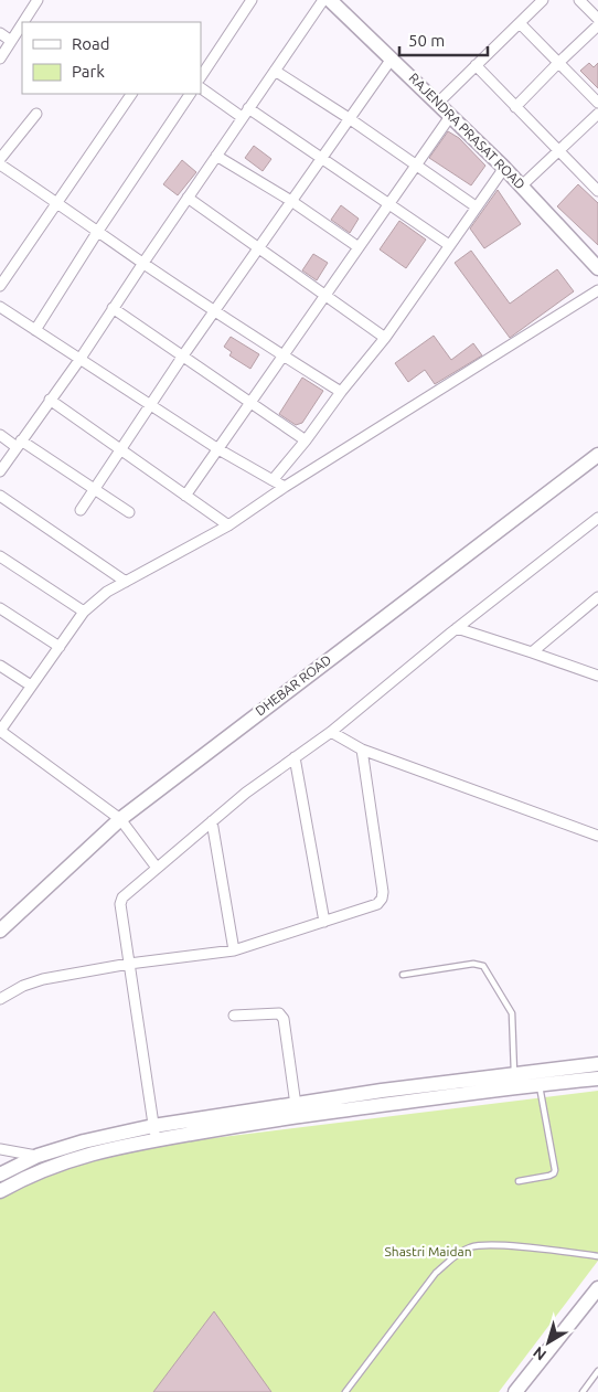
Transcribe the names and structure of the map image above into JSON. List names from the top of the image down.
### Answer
{
  "streets": {
    "main road": ["RAJENDRA PRASAT ROAD", "DHEBAR ROAD"]
  },
  "parks": ["Shastri Maidan"],
  "legend": ["Road", "Park"],
  "scale_bar": "50 m",
  "north": "bottom left"
}
